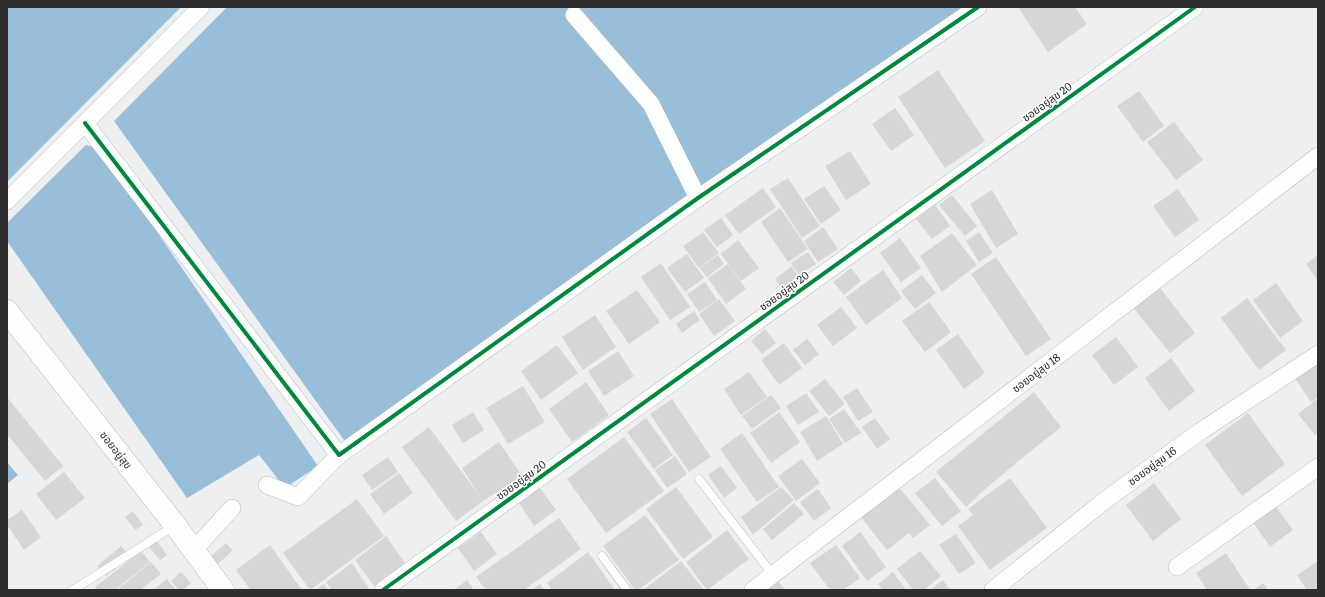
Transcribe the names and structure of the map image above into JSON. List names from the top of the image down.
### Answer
{
  "streets": {
    "street": [
      "ซอยอยู่สุข 20",
      "ซอยอยู่สุข 18",
      "ซอยอยู่สุข",
      "ซอยอยู่สุข 16"
    ]
  }
}
